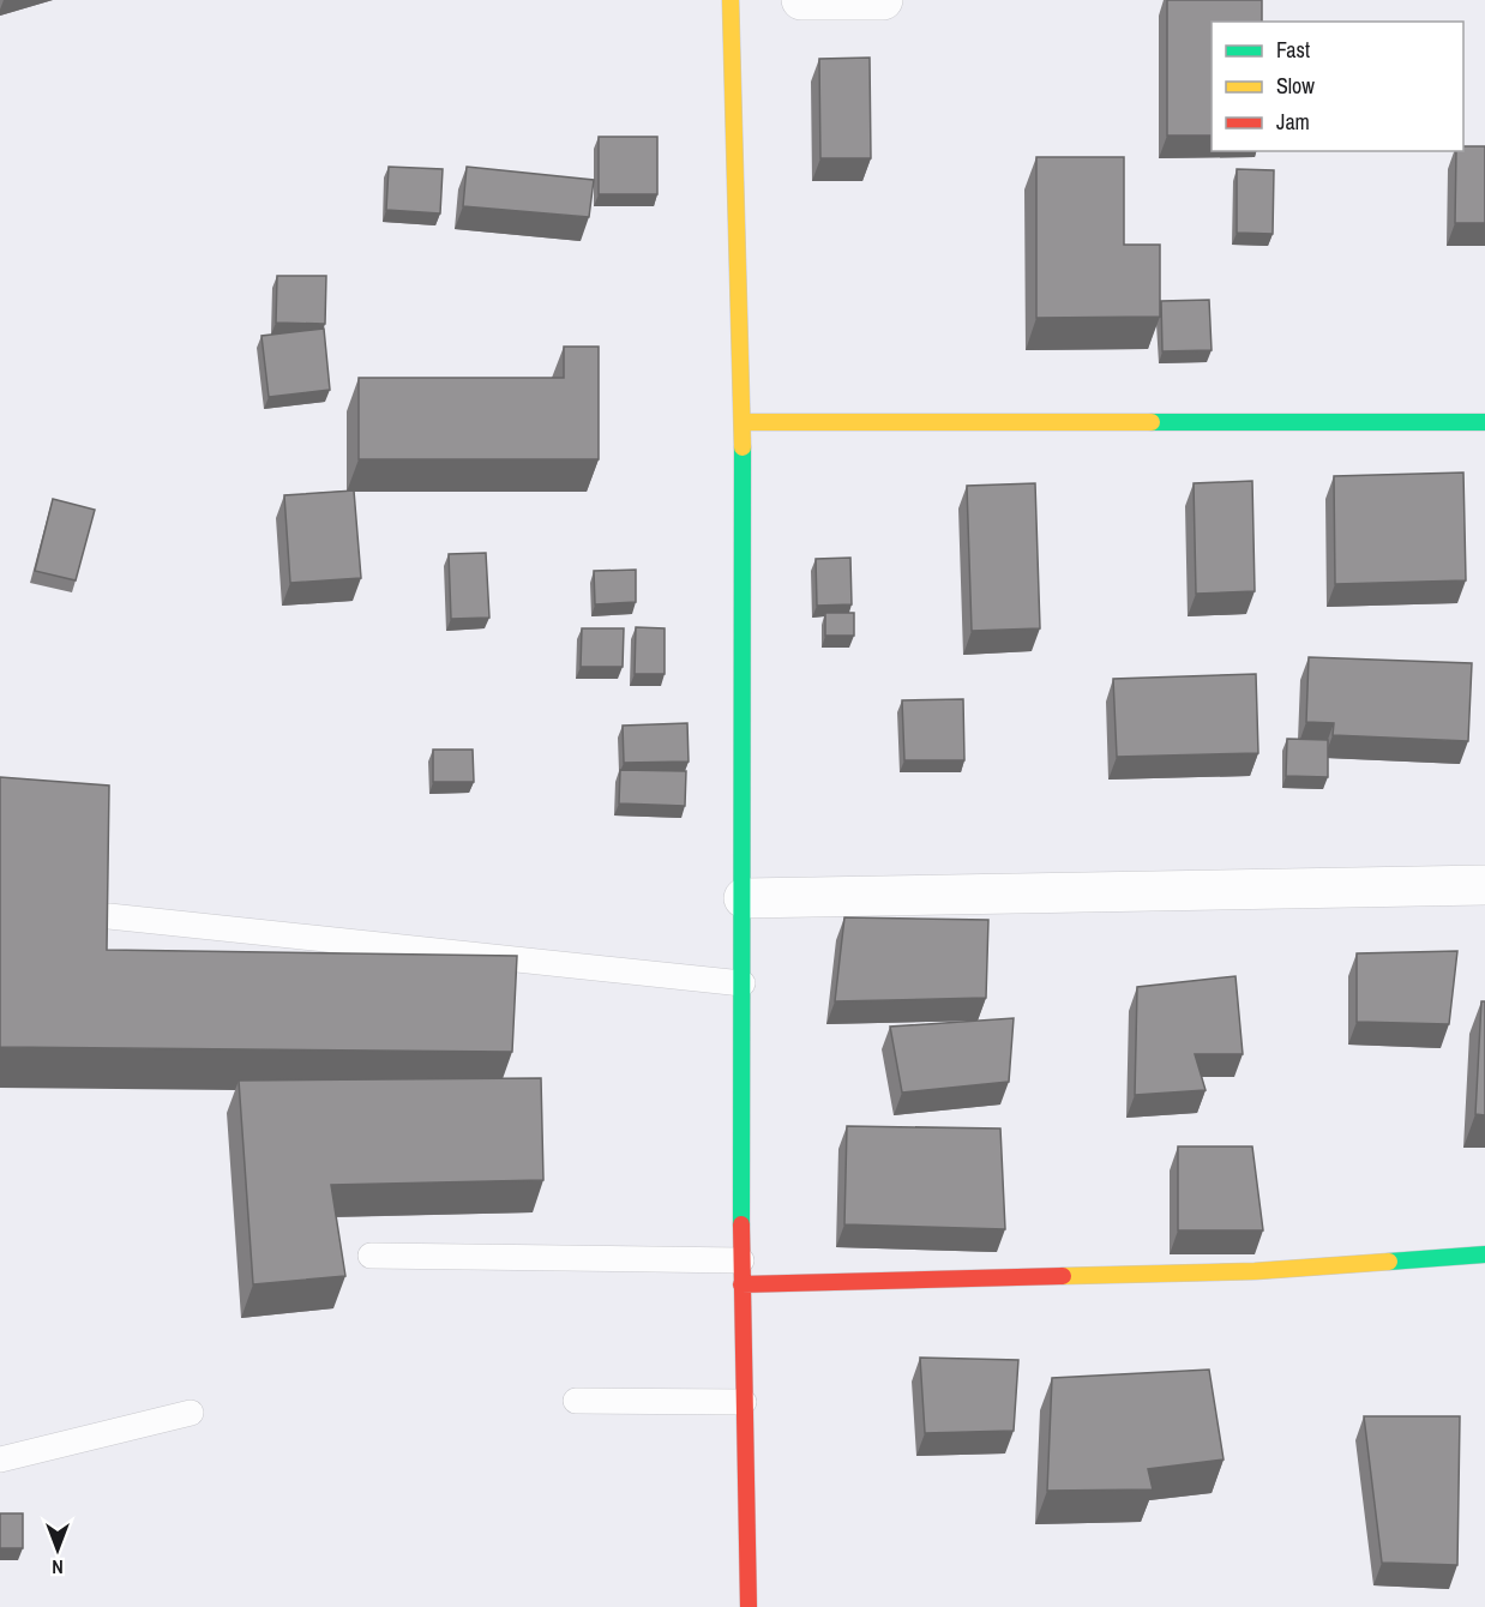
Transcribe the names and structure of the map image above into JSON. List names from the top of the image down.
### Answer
{
  "legend": ["Fast", "Slow", "Jam"],
  "north": "bottom"
}
